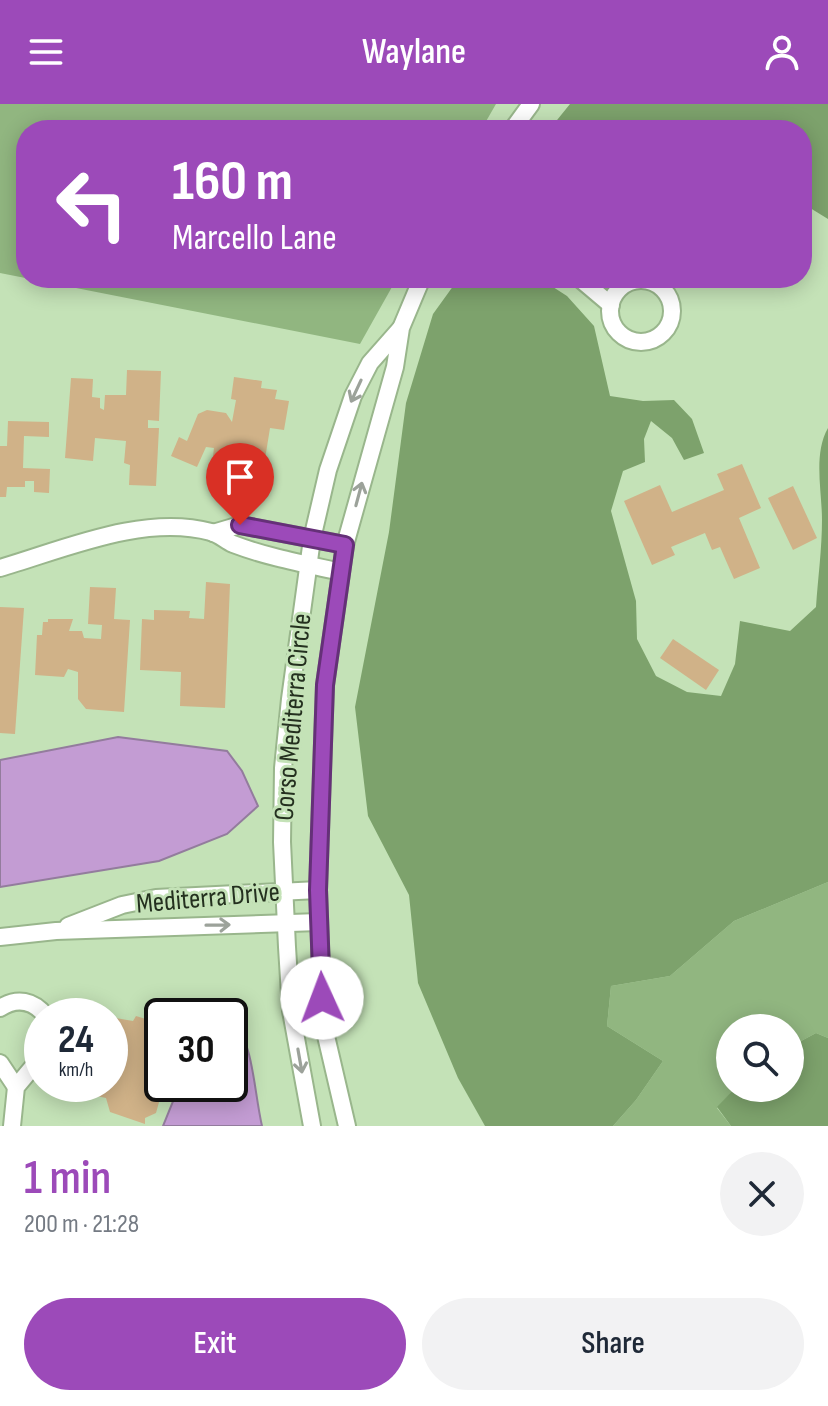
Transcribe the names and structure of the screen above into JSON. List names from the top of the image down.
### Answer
{
  "streets": {
    "street": ["Corso Mediterra Circle", "Mediterra Drive"]
  },
  "crossings": [
    ["Corso Mediterra Circle", "Mediterra Drive"]
  ],
  "page": {
    "header": "Waylane",
    "turn": ["160 m", "Marcello Lane"],
    "speed": "24 km/h",
    "limit": "30",
    "heading": ["1 min", "200 m · 21:28"],
    "buttons": ["Exit", "Share"]
  }
}
